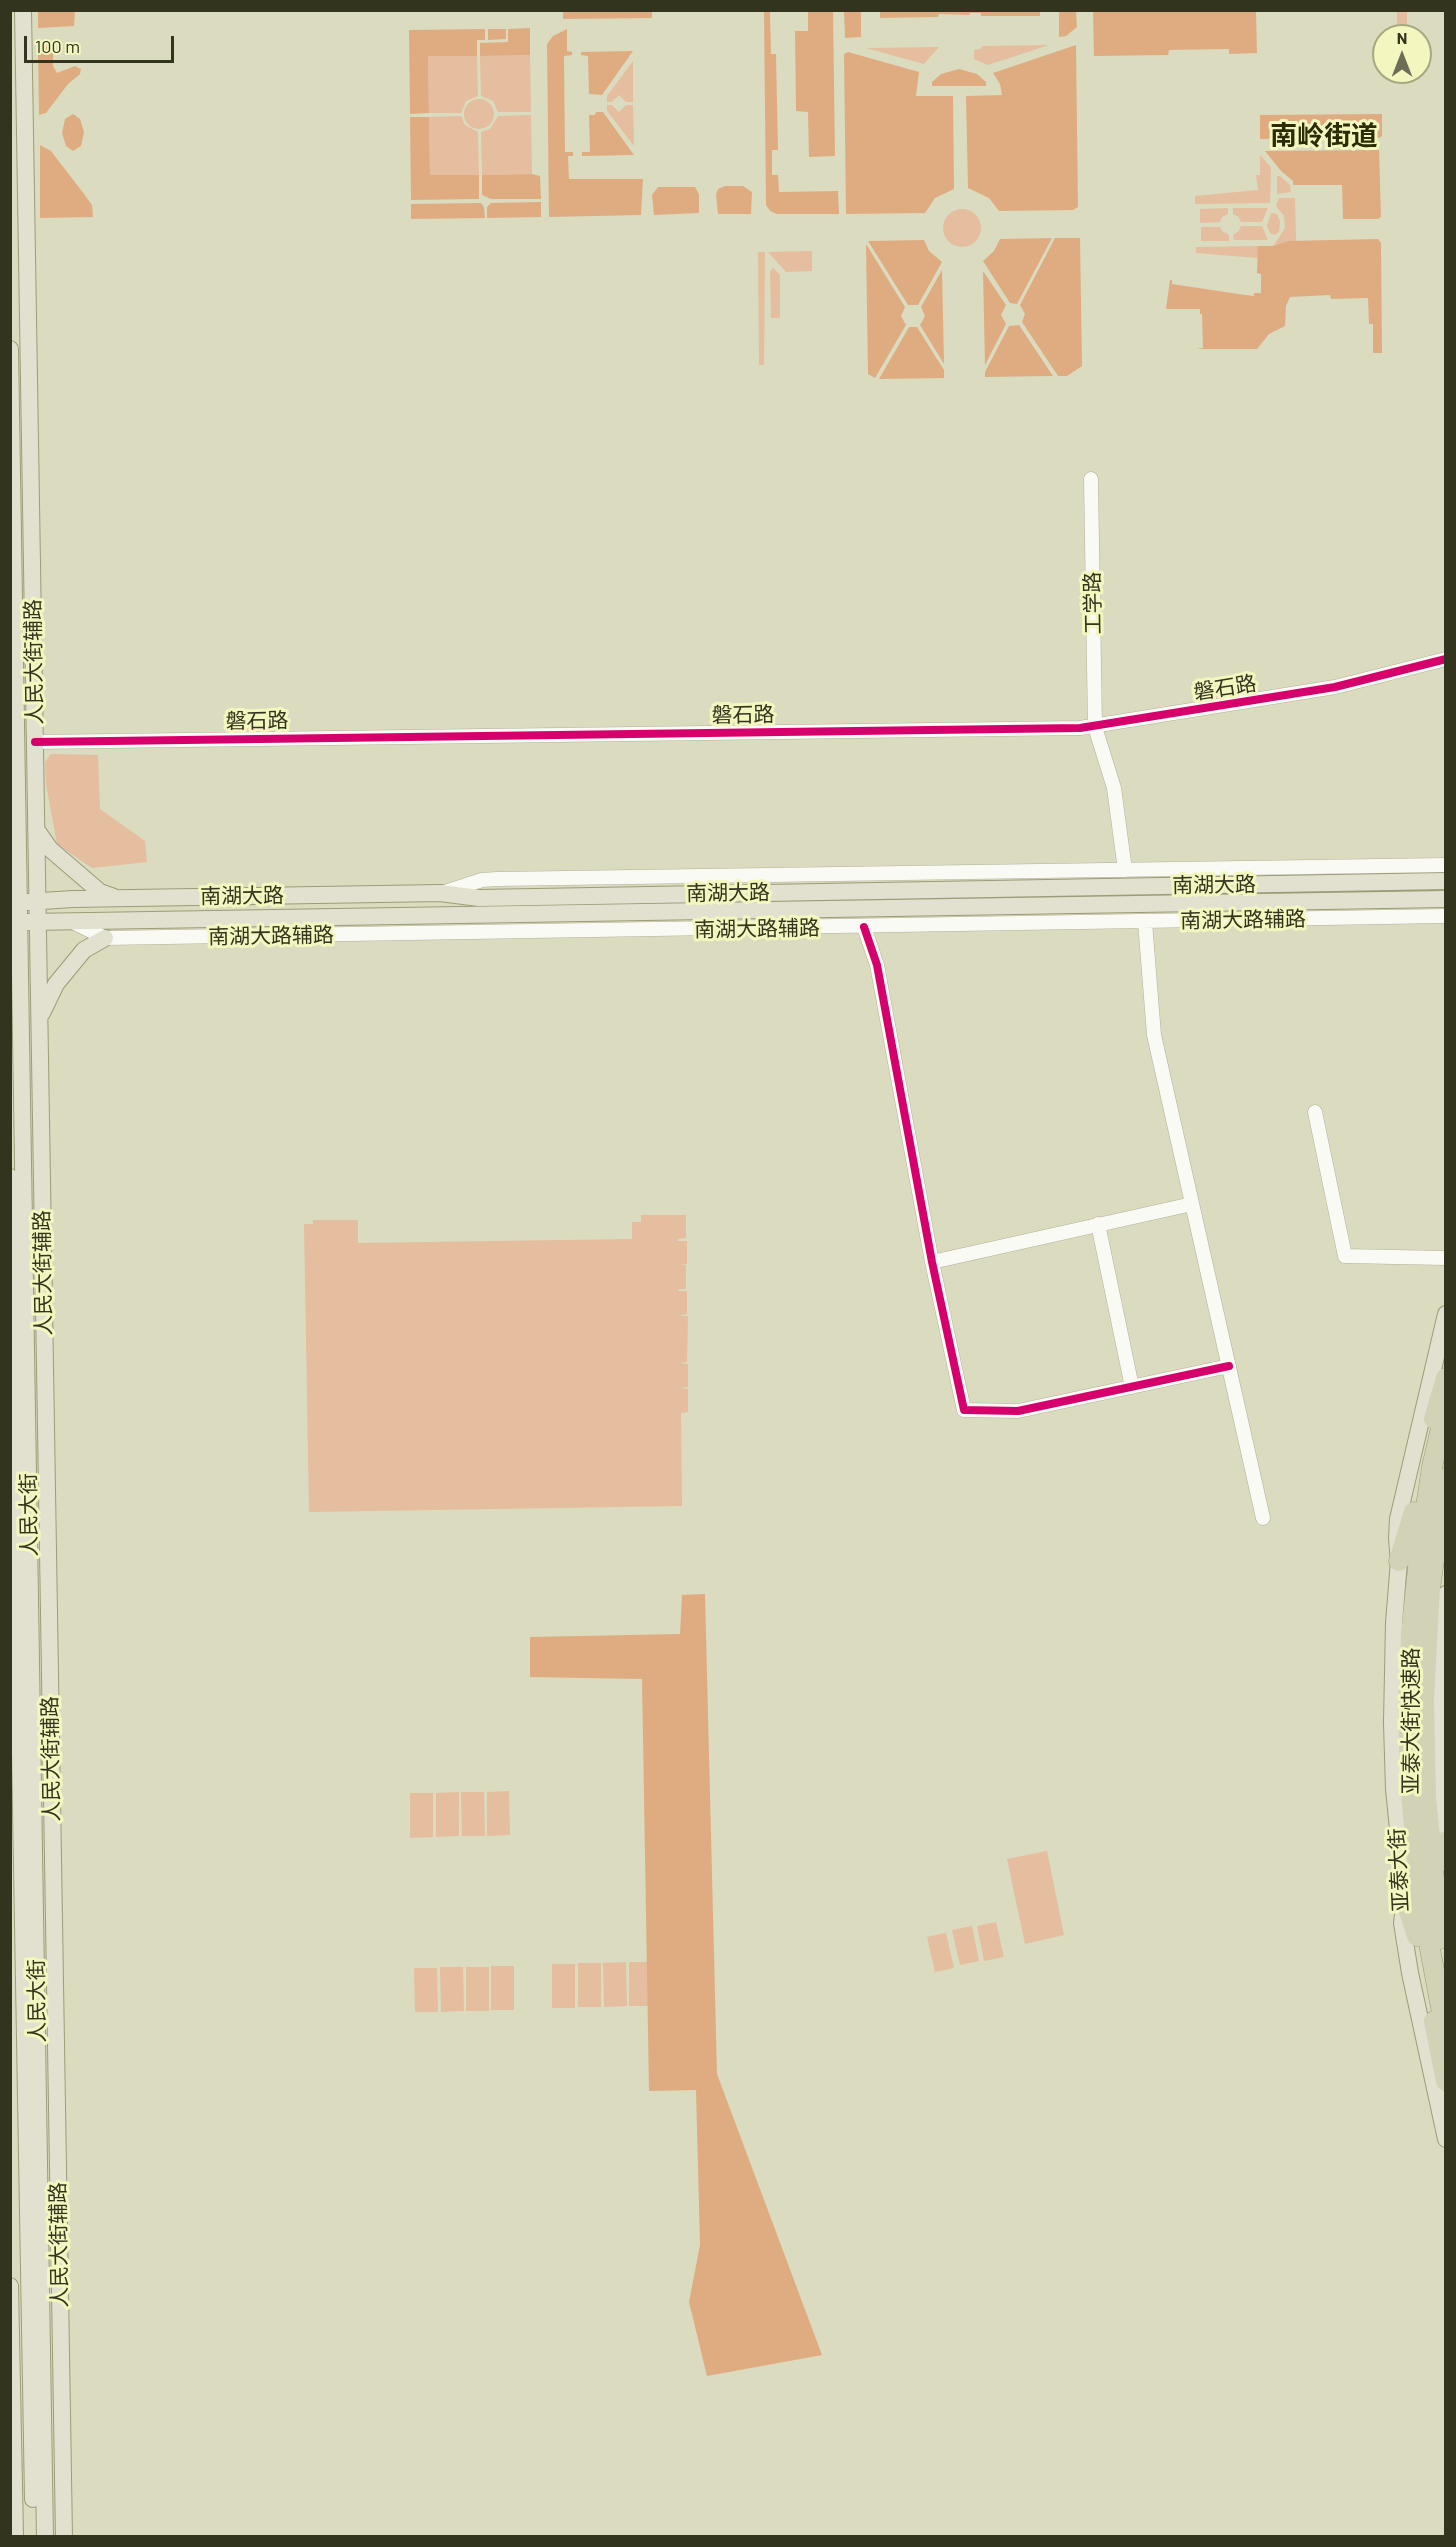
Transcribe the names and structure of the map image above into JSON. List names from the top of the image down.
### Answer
{
  "streets": {
    "highway": ["亚泰大街快速路"],
    "main road": [
      "人民大街辅路",
      "南湖大路",
      "人民大街",
      "亚泰大街"
    ],
    "street": ["工学路", "磐石路", "南湖大路辅路"]
  },
  "crossings": [
    ["工学路", "磐石路"],
    ["人民大街辅路", "磐石路"],
    ["人民大街辅路", "南湖大路"],
    ["南湖大路", "南湖大路辅路"],
    ["南湖大路", "人民大街"]
  ],
  "districts": ["南岭街道"],
  "scale_bar": "100 m",
  "north": "top"
}
